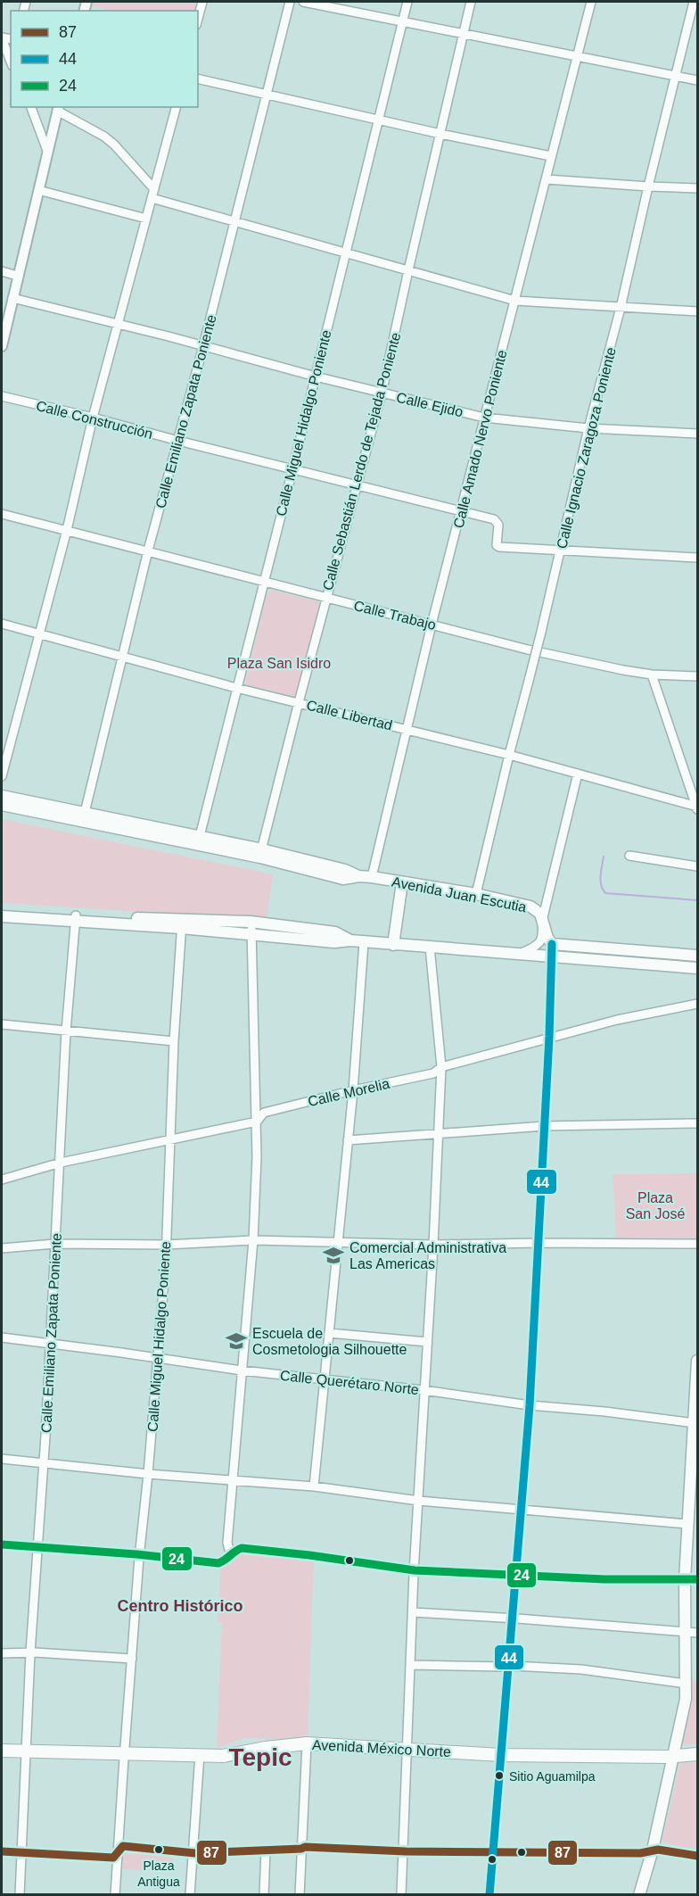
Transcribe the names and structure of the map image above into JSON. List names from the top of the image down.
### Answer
{
  "streets": {
    "main road": ["Avenida Juan Escutia", "Avenida México Norte"],
    "street": [
      "Calle Ejido",
      "Calle Emiliano Zapata Poniente",
      "Calle Construcción",
      "Calle Miguel Hidalgo Poniente",
      "Calle Amado Nervo Poniente",
      "Calle Ignacio Zaragoza Poniente",
      "Calle Sebastián Lerdo de Tejada Poniente",
      "Calle Trabajo",
      "Calle Libertad",
      "Calle Morelia",
      "Calle Querétaro Norte"
    ]
  },
  "crossings": [
    ["Calle Ejido", "Calle Emiliano Zapata Poniente"],
    ["Calle Ejido", "Calle Miguel Hidalgo Poniente"],
    ["Calle Ejido", "Calle Amado Nervo Poniente"],
    ["Calle Ejido", "Calle Ignacio Zaragoza Poniente"],
    ["Calle Ejido", "Calle Sebastián Lerdo de Tejada Poniente"],
    ["Calle Emiliano Zapata Poniente", "Calle Construcción"],
    ["Calle Emiliano Zapata Poniente", "Calle Trabajo"],
    ["Calle Emiliano Zapata Poniente", "Calle Libertad"],
    ["Calle Emiliano Zapata Poniente", "Avenida Juan Escutia"],
    ["Calle Emiliano Zapata Poniente", "Calle Morelia"],
    ["Calle Emiliano Zapata Poniente", "Calle Querétaro Norte"],
    ["Calle Emiliano Zapata Poniente", "Avenida México Norte"],
    ["Calle Construcción", "Calle Miguel Hidalgo Poniente"],
    ["Calle Construcción", "Calle Amado Nervo Poniente"],
    ["Calle Construcción", "Calle Ignacio Zaragoza Poniente"],
    ["Calle Construcción", "Calle Sebastián Lerdo de Tejada Poniente"],
    ["Calle Miguel Hidalgo Poniente", "Calle Trabajo"],
    ["Calle Miguel Hidalgo Poniente", "Calle Libertad"],
    ["Calle Miguel Hidalgo Poniente", "Avenida Juan Escutia"],
    ["Calle Miguel Hidalgo Poniente", "Calle Morelia"],
    ["Calle Miguel Hidalgo Poniente", "Calle Querétaro Norte"],
    ["Calle Miguel Hidalgo Poniente", "Avenida México Norte"],
    ["Calle Amado Nervo Poniente", "Calle Trabajo"],
    ["Calle Amado Nervo Poniente", "Calle Libertad"],
    ["Calle Amado Nervo Poniente", "Avenida Juan Escutia"],
    ["Calle Ignacio Zaragoza Poniente", "Calle Libertad"],
    ["Calle Ignacio Zaragoza Poniente", "Avenida Juan Escutia"],
    ["Calle Sebastián Lerdo de Tejada Poniente", "Calle Trabajo"],
    ["Calle Sebastián Lerdo de Tejada Poniente", "Calle Libertad"],
    ["Calle Sebastián Lerdo de Tejada Poniente", "Avenida Juan Escutia"]
  ],
  "districts": ["Centro Histórico", "Tepic"],
  "parks": ["Plaza San Isidro", "Plaza San José"],
  "places": {
    "school or university": ["Comercial Administrativa Las Americas", "Escuela de Cosmetologia Silhouette"],
    "other": ["Sitio Aguamilpa", "Plaza Antigua"]
  },
  "lines": ["transit line 44", "transit line 24", "transit line 87"],
  "legend": ["87", "44", "24"]
}
